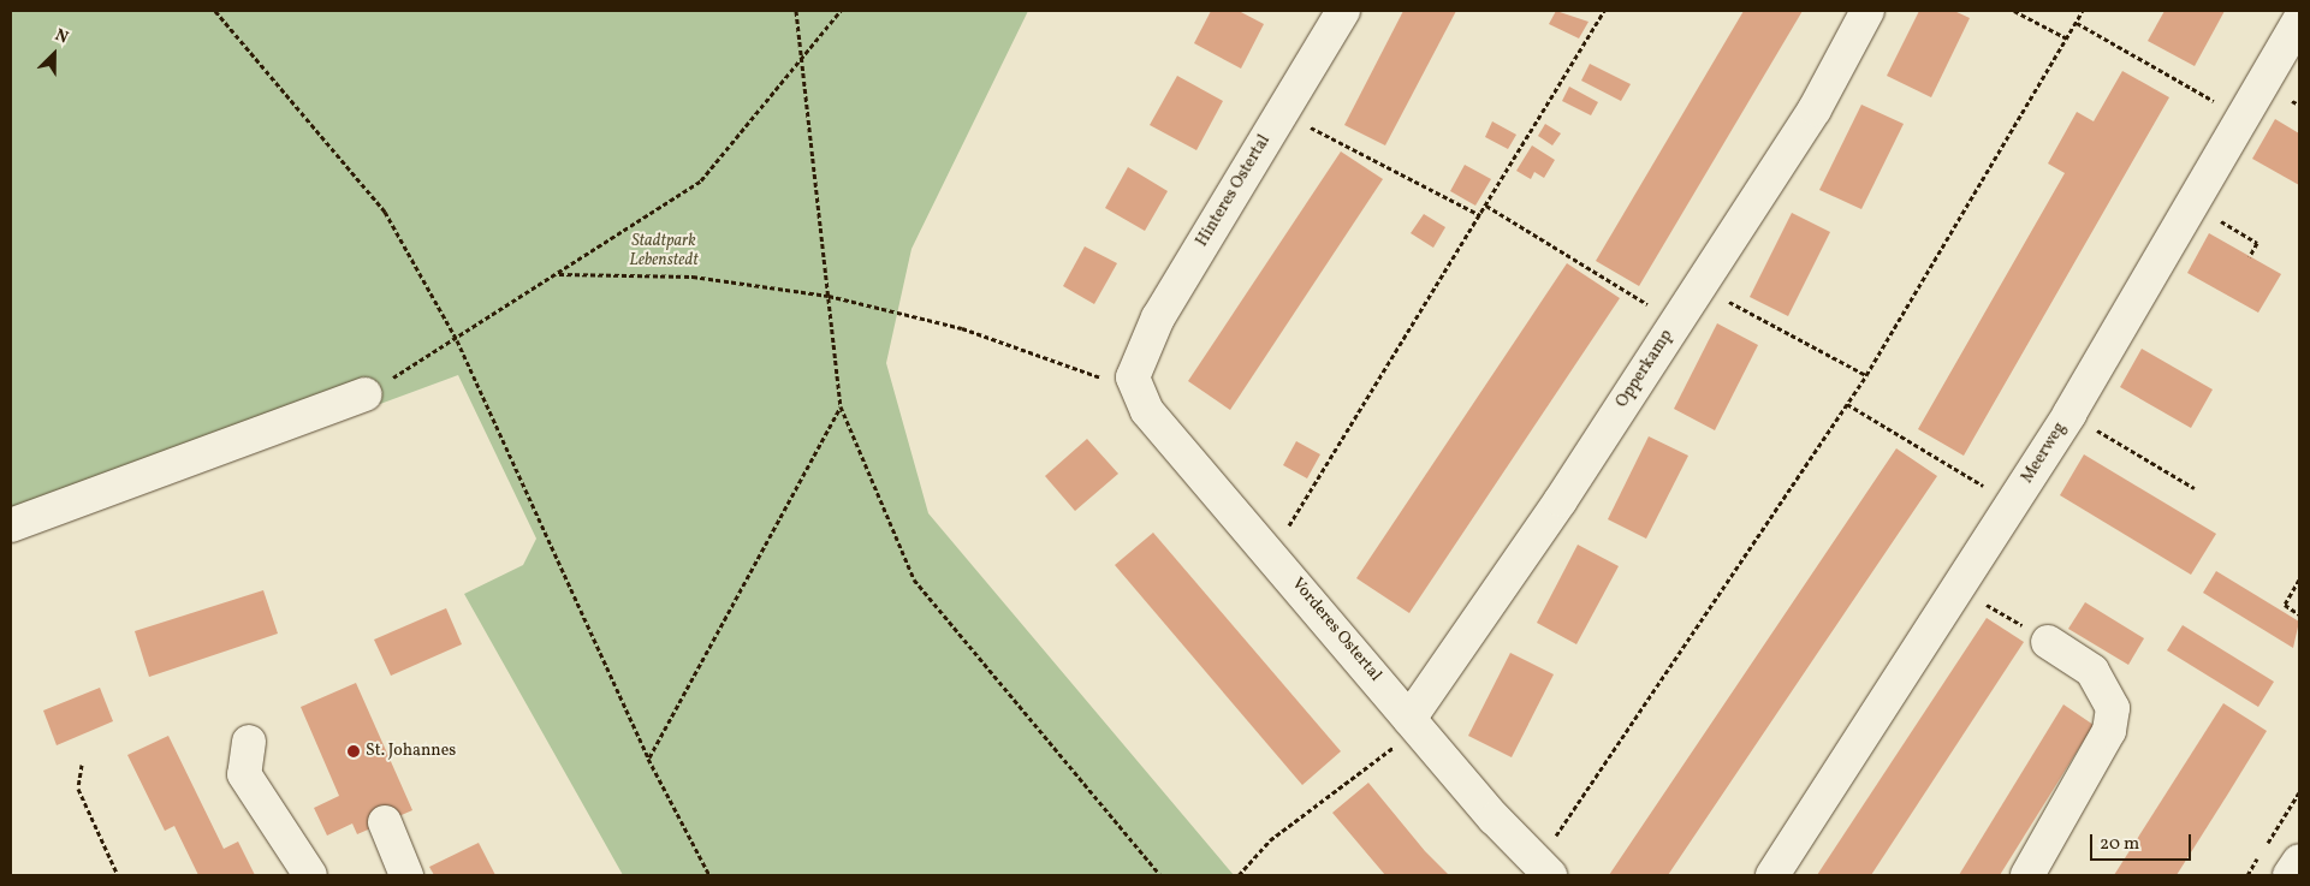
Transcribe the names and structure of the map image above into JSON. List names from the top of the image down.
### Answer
{
  "streets": {
    "street": [
      "Hinteres Ostertal",
      "Opperkamp",
      "Meerweg",
      "Vorderes Ostertal"
    ]
  },
  "crossings": [
    ["Hinteres Ostertal", "Vorderes Ostertal"],
    ["Opperkamp", "Vorderes Ostertal"]
  ],
  "parks": ["Stadtpark Lebenstedt"],
  "places": ["St. Johannes"],
  "scale_bar": "20 m",
  "north": "top right"
}
